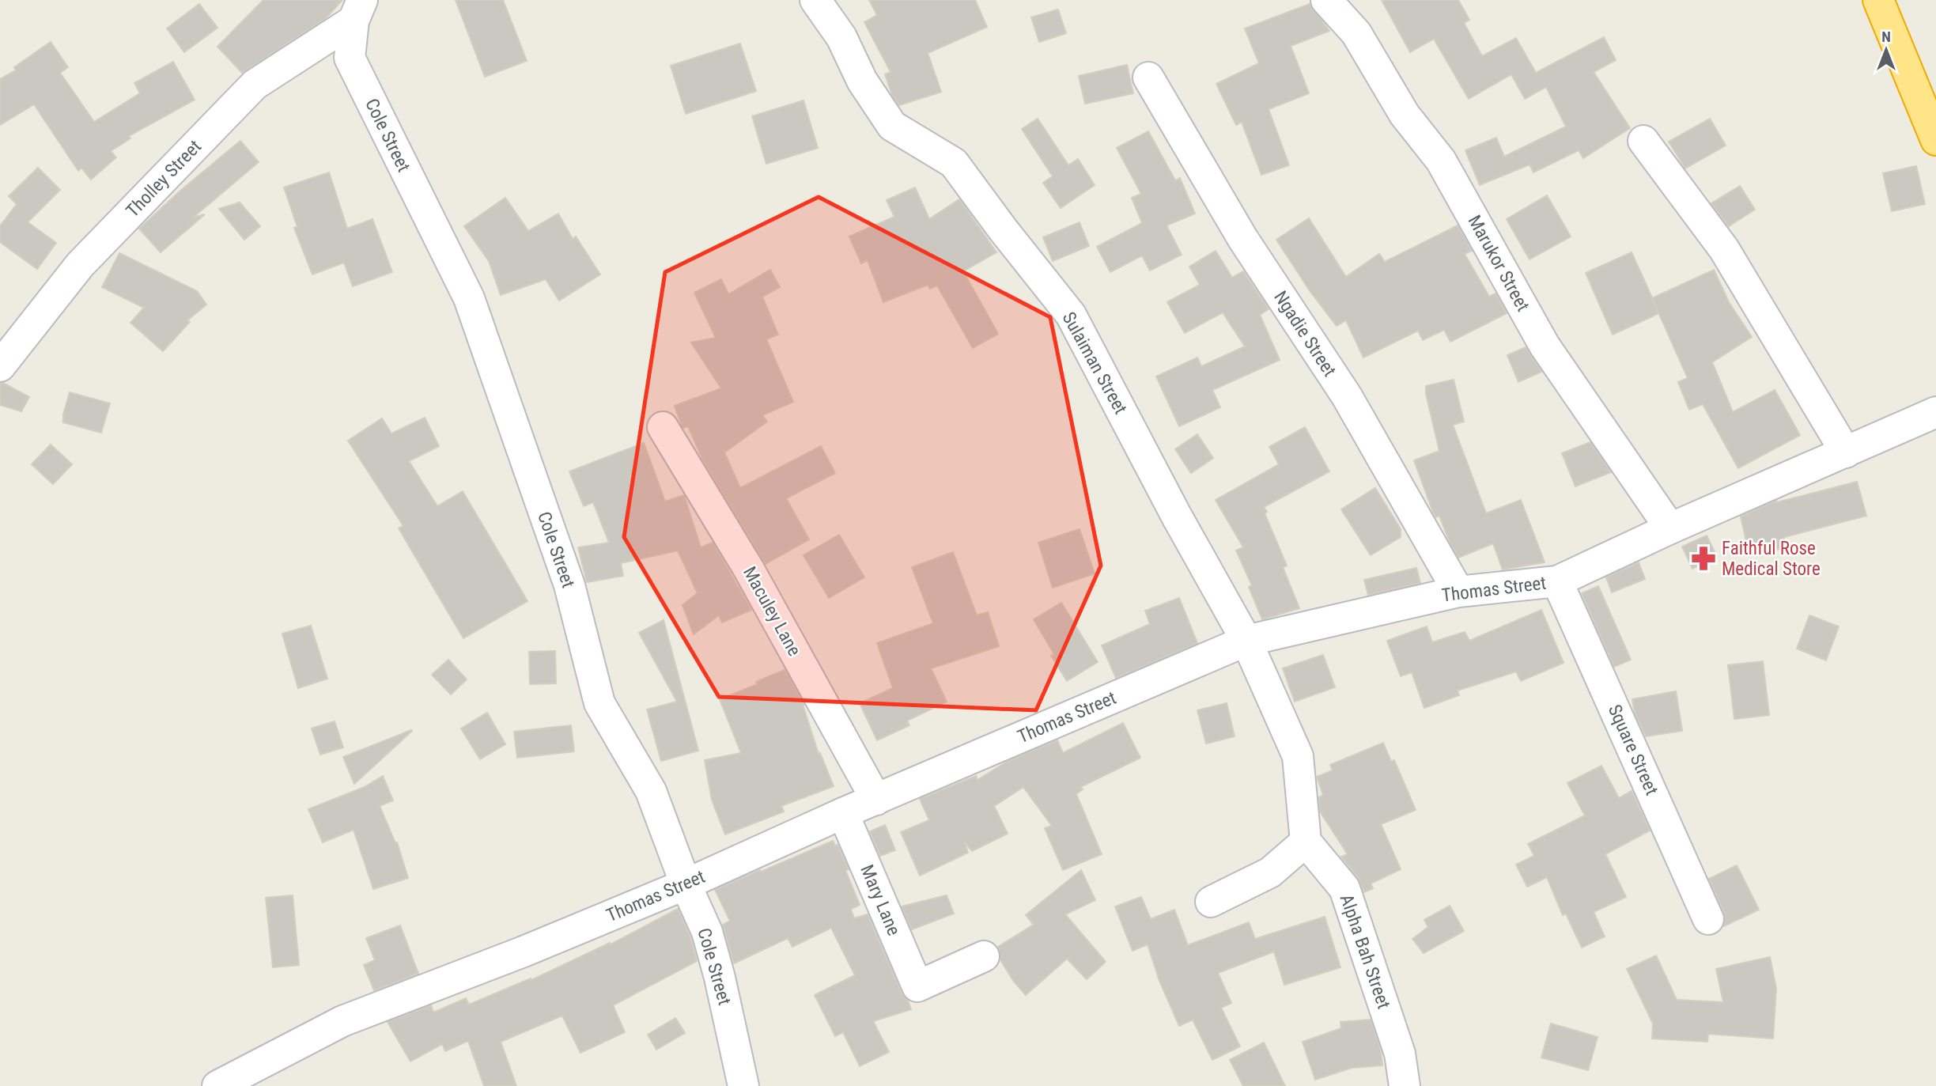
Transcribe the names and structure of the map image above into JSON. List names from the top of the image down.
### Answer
{
  "streets": {
    "street": [
      "Cole Street",
      "Tholley Street",
      "Marukor Street",
      "Ngadie Street",
      "Sulaiman Street",
      "Thomas Street",
      "Maculey Lane",
      "Square Street",
      "Mary Lane",
      "Alpha Bah Street"
    ]
  },
  "crossings": [
    ["Cole Street", "Tholley Street"],
    ["Cole Street", "Thomas Street"],
    ["Marukor Street", "Thomas Street"],
    ["Ngadie Street", "Thomas Street"],
    ["Sulaiman Street", "Thomas Street"],
    ["Thomas Street", "Maculey Lane"],
    ["Thomas Street", "Square Street"],
    ["Thomas Street", "Mary Lane"]
  ],
  "places": {
    "pharmacy": ["Faithful Rose Medical Store"]
  },
  "north": "top"
}
